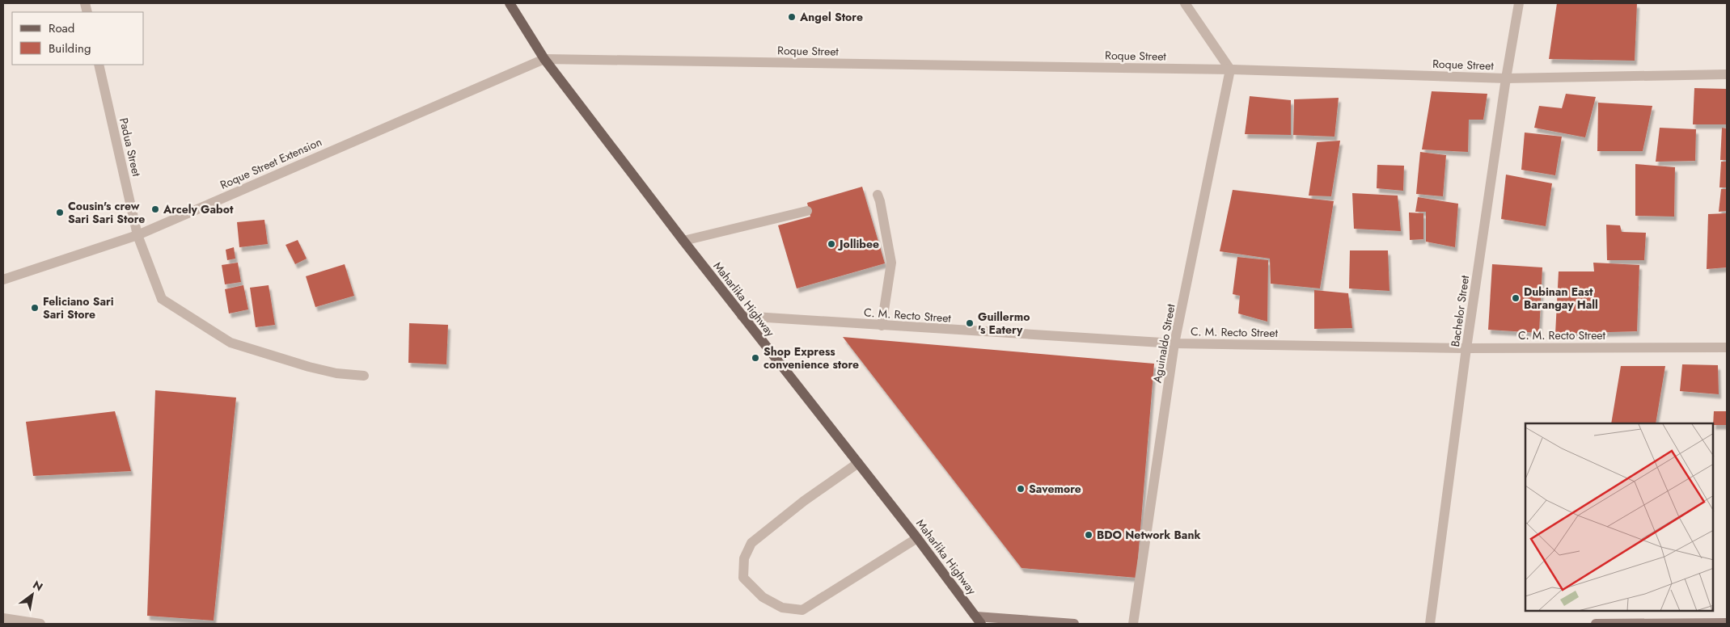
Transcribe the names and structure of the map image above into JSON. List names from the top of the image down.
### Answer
{
  "streets": {
    "main road": ["Maharlika Highway"],
    "street": [
      "Roque Street",
      "Padua Street",
      "Roque Street Extension",
      "Bachelor Street",
      "C. M. Recto Street",
      "Aguinaldo Street"
    ]
  },
  "crossings": [
    ["Roque Street", "Roque Street Extension"],
    ["Roque Street", "Maharlika Highway"],
    ["Roque Street", "Bachelor Street"],
    ["Roque Street", "Aguinaldo Street"],
    ["Padua Street", "Roque Street Extension"],
    ["Roque Street Extension", "Maharlika Highway"],
    ["Maharlika Highway", "C. M. Recto Street"],
    ["Bachelor Street", "C. M. Recto Street"],
    ["C. M. Recto Street", "Aguinaldo Street"]
  ],
  "places": [
    "Angel Store",
    "Arcely Gabot",
    "Cousin's crew Sari Sari Store",
    "Jollibee",
    "Dubinan East Barangay Hall",
    "Feliciano Sari Sari Store",
    "Guillermo 's Eatery",
    "Shop Express convenience store",
    "Savemore",
    "BDO Network Bank"
  ],
  "legend": ["Road", "Building"],
  "north": "top right"
}
